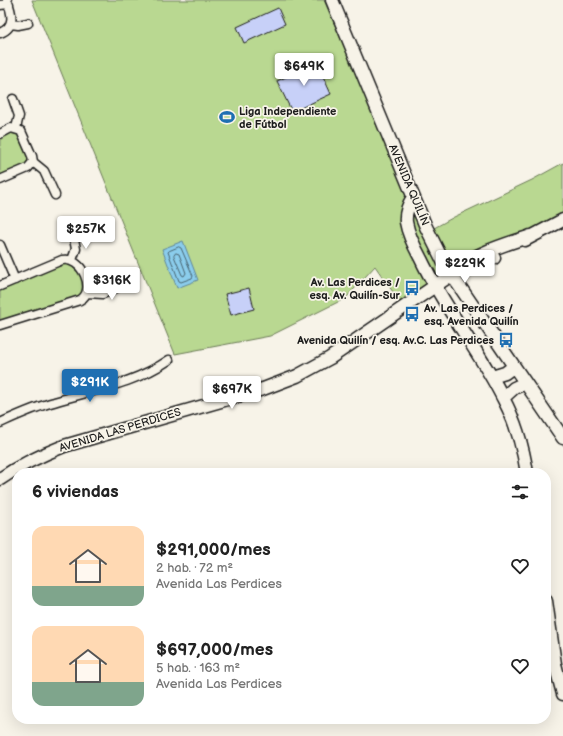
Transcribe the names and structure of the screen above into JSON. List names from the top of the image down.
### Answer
{
  "streets": {
    "street": ["AVENIDA QUILÍN", "AVENIDA LAS PERDICES"]
  },
  "crossings": [
    ["AVENIDA QUILÍN", "AVENIDA LAS PERDICES"]
  ],
  "places": {
    "sports": ["Liga Independiente de Fútbol"],
    "bus stop": ["Av. Las Perdices / esq. Av. Quilín-Sur", "Av. Las Perdices / esq. Avenida Quilín", "Avenida Quilín / esq. Av.C. Las Perdices"]
  },
  "page": {
    "price": [
      "$649K",
      "$257K",
      "$229K",
      "$316K",
      "$291K",
      "$697K"
    ],
    "heading": "6 viviendas",
    "list": [
      {
        "name": "$291,000/mes",
        "note": "2 hab. · 72 m² · Avenida Las Perdices"
      },
      {
        "name": "$697,000/mes",
        "note": "5 hab. · 163 m² · Avenida Las Perdices"
      }
    ]
  }
}
